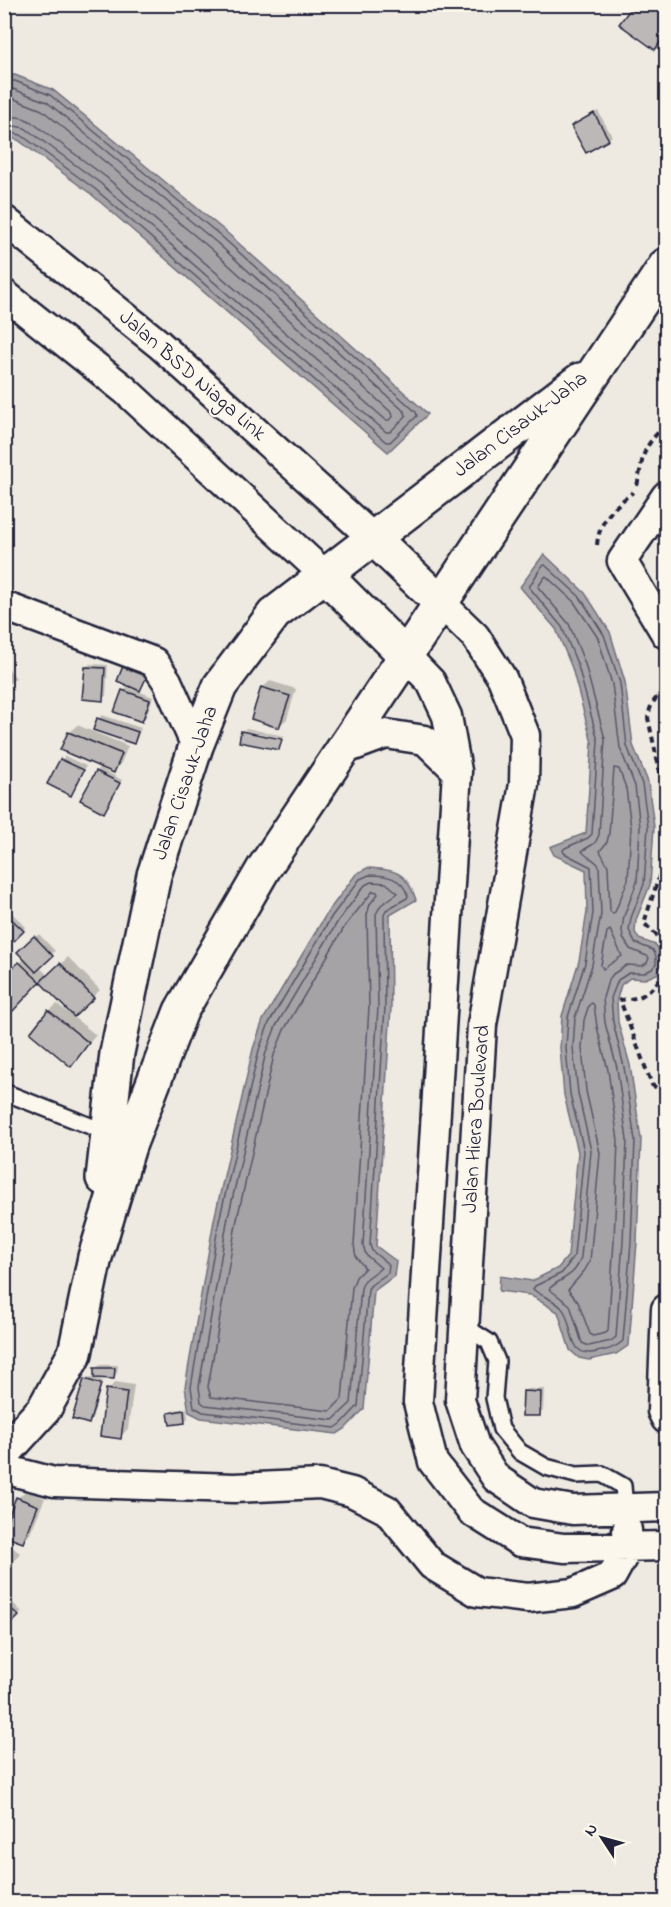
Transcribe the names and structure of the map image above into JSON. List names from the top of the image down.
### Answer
{
  "streets": {
    "main road": ["Jalan Cisauk-Jaha"],
    "street": ["Jalan BSD Niaga Link", "Jalan Hiera Boulevard"]
  },
  "crossings": [
    ["Jalan BSD Niaga Link", "Jalan Cisauk-Jaha"],
    ["Jalan Cisauk-Jaha", "Jalan Hiera Boulevard"]
  ],
  "north": "top left"
}
